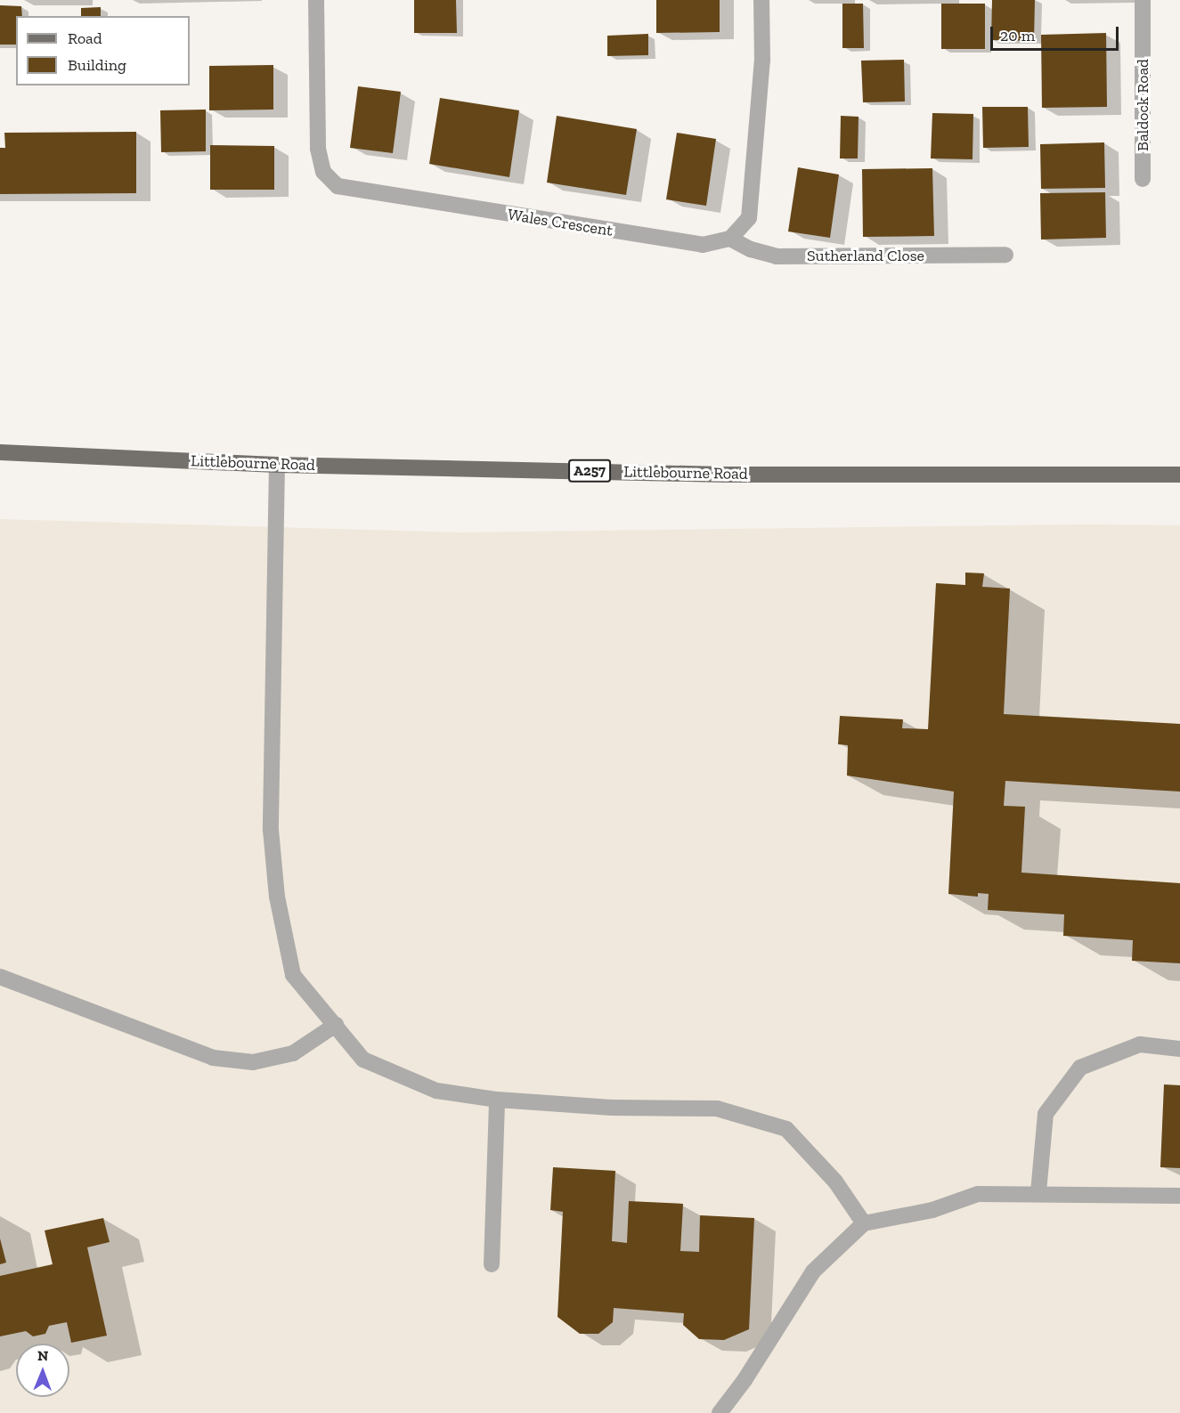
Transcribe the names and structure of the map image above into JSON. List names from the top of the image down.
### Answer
{
  "streets": {
    "main road": ["Littlebourne Road", "A257"],
    "street": ["Baldock Road", "Wales Crescent", "Sutherland Close"]
  },
  "crossings": [
    ["Wales Crescent", "Sutherland Close"]
  ],
  "legend": ["Road", "Building"],
  "scale_bar": "20 m",
  "north": "top"
}
